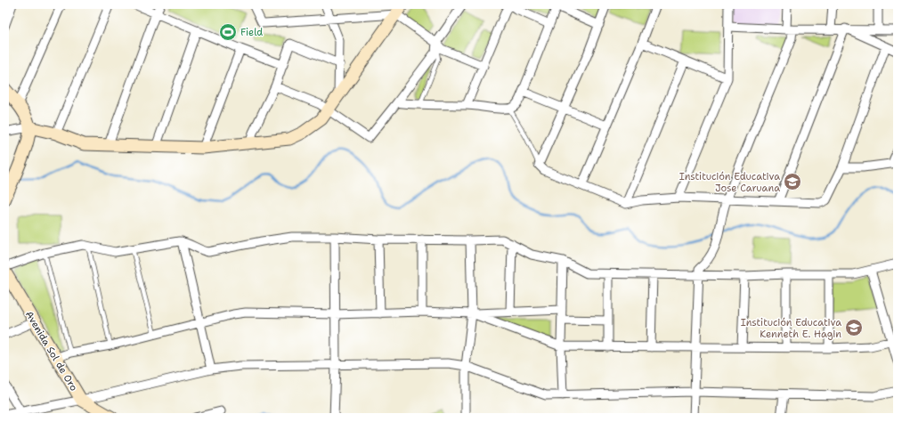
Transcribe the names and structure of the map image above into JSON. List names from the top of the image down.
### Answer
{
  "streets": {
    "street": ["Avenida Sol de Oro"]
  },
  "places": {
    "sports": ["Field"],
    "school or university": ["Institución Educativa Jose Caruana", "Institución Educativa Kenneth E. Hagin"]
  }
}
